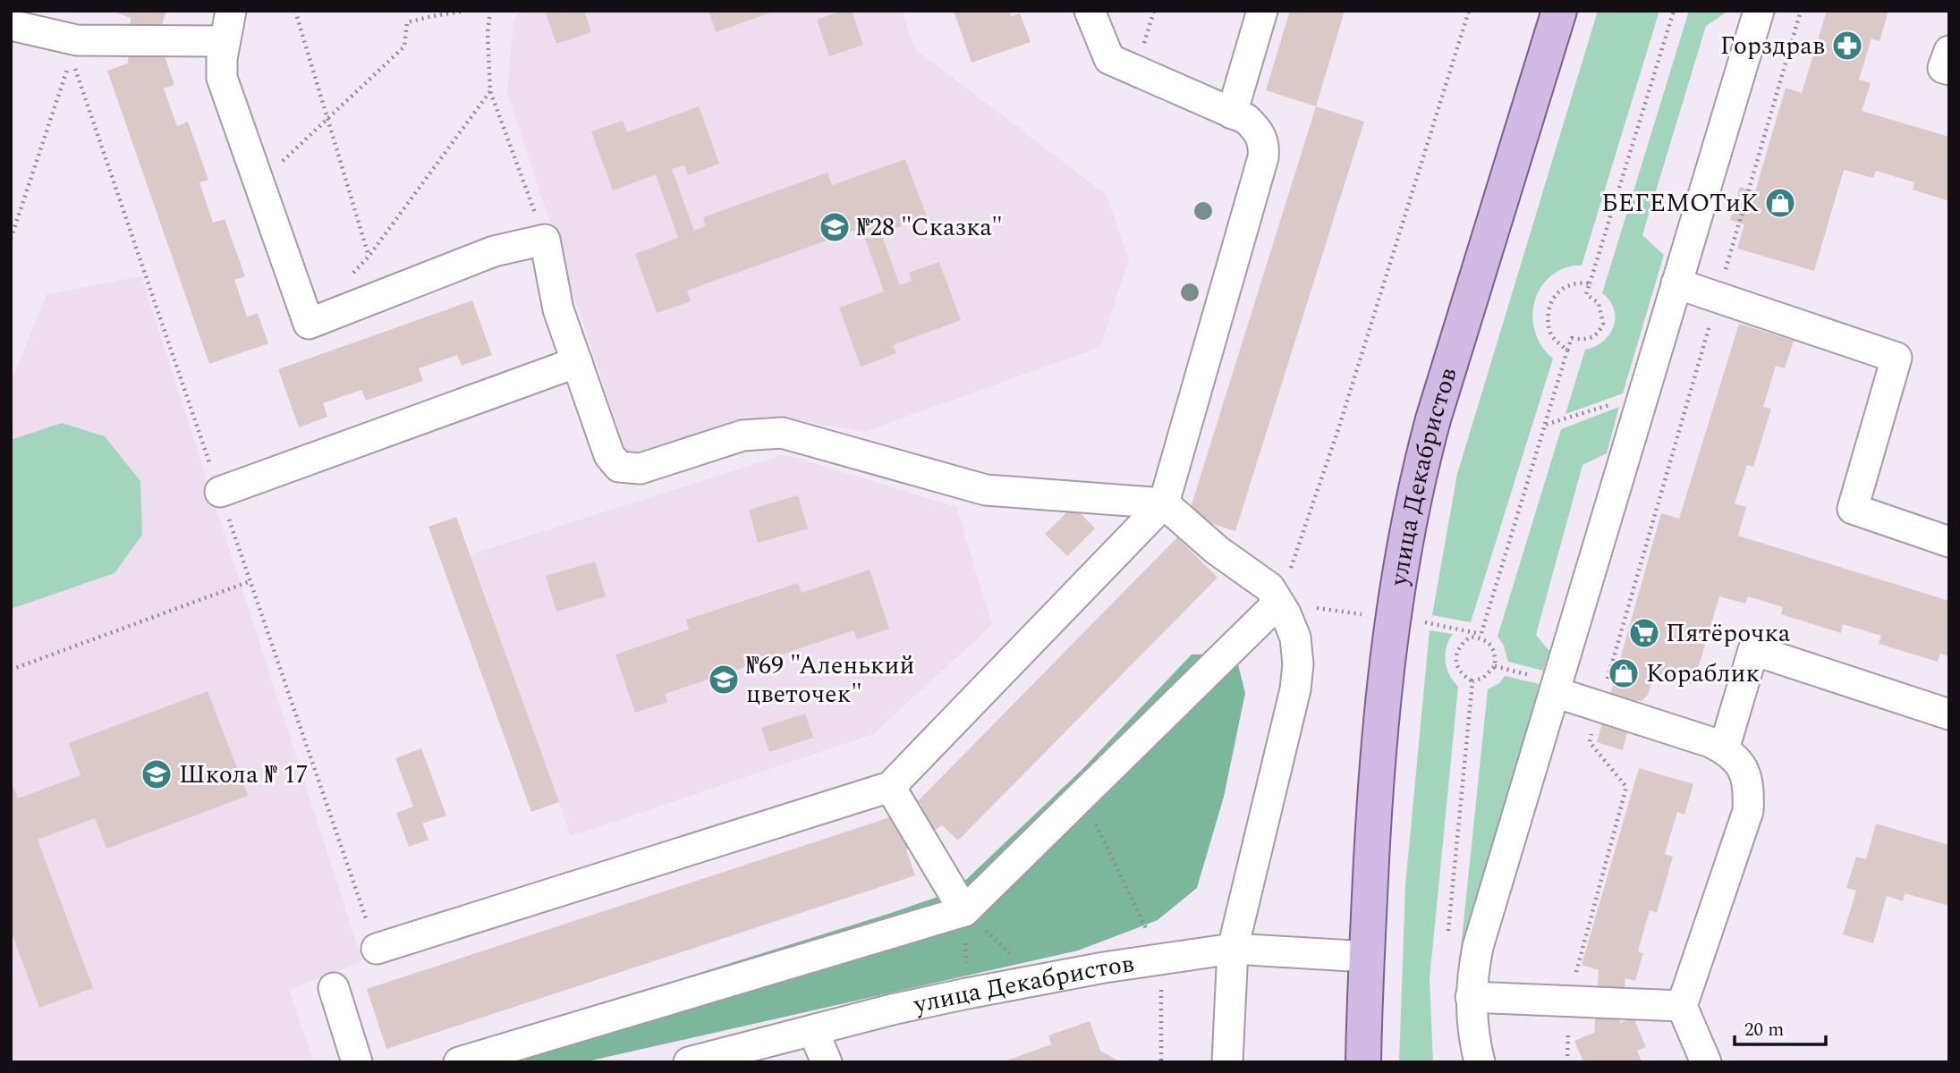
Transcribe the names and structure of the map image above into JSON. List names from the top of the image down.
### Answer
{
  "streets": {
    "main road": ["улица Декабристов"]
  },
  "places": {
    "pharmacy": ["Горздрав"],
    "shop": ["БЕГЕМОТиК", "Кораблик"],
    "school or university": ["№28 \"Сказка\"", "№69 \"Аленький цветочек\"", "Школа № 17"],
    "supermarket": ["Пятёрочка"]
  },
  "scale_bar": "20 m"
}
